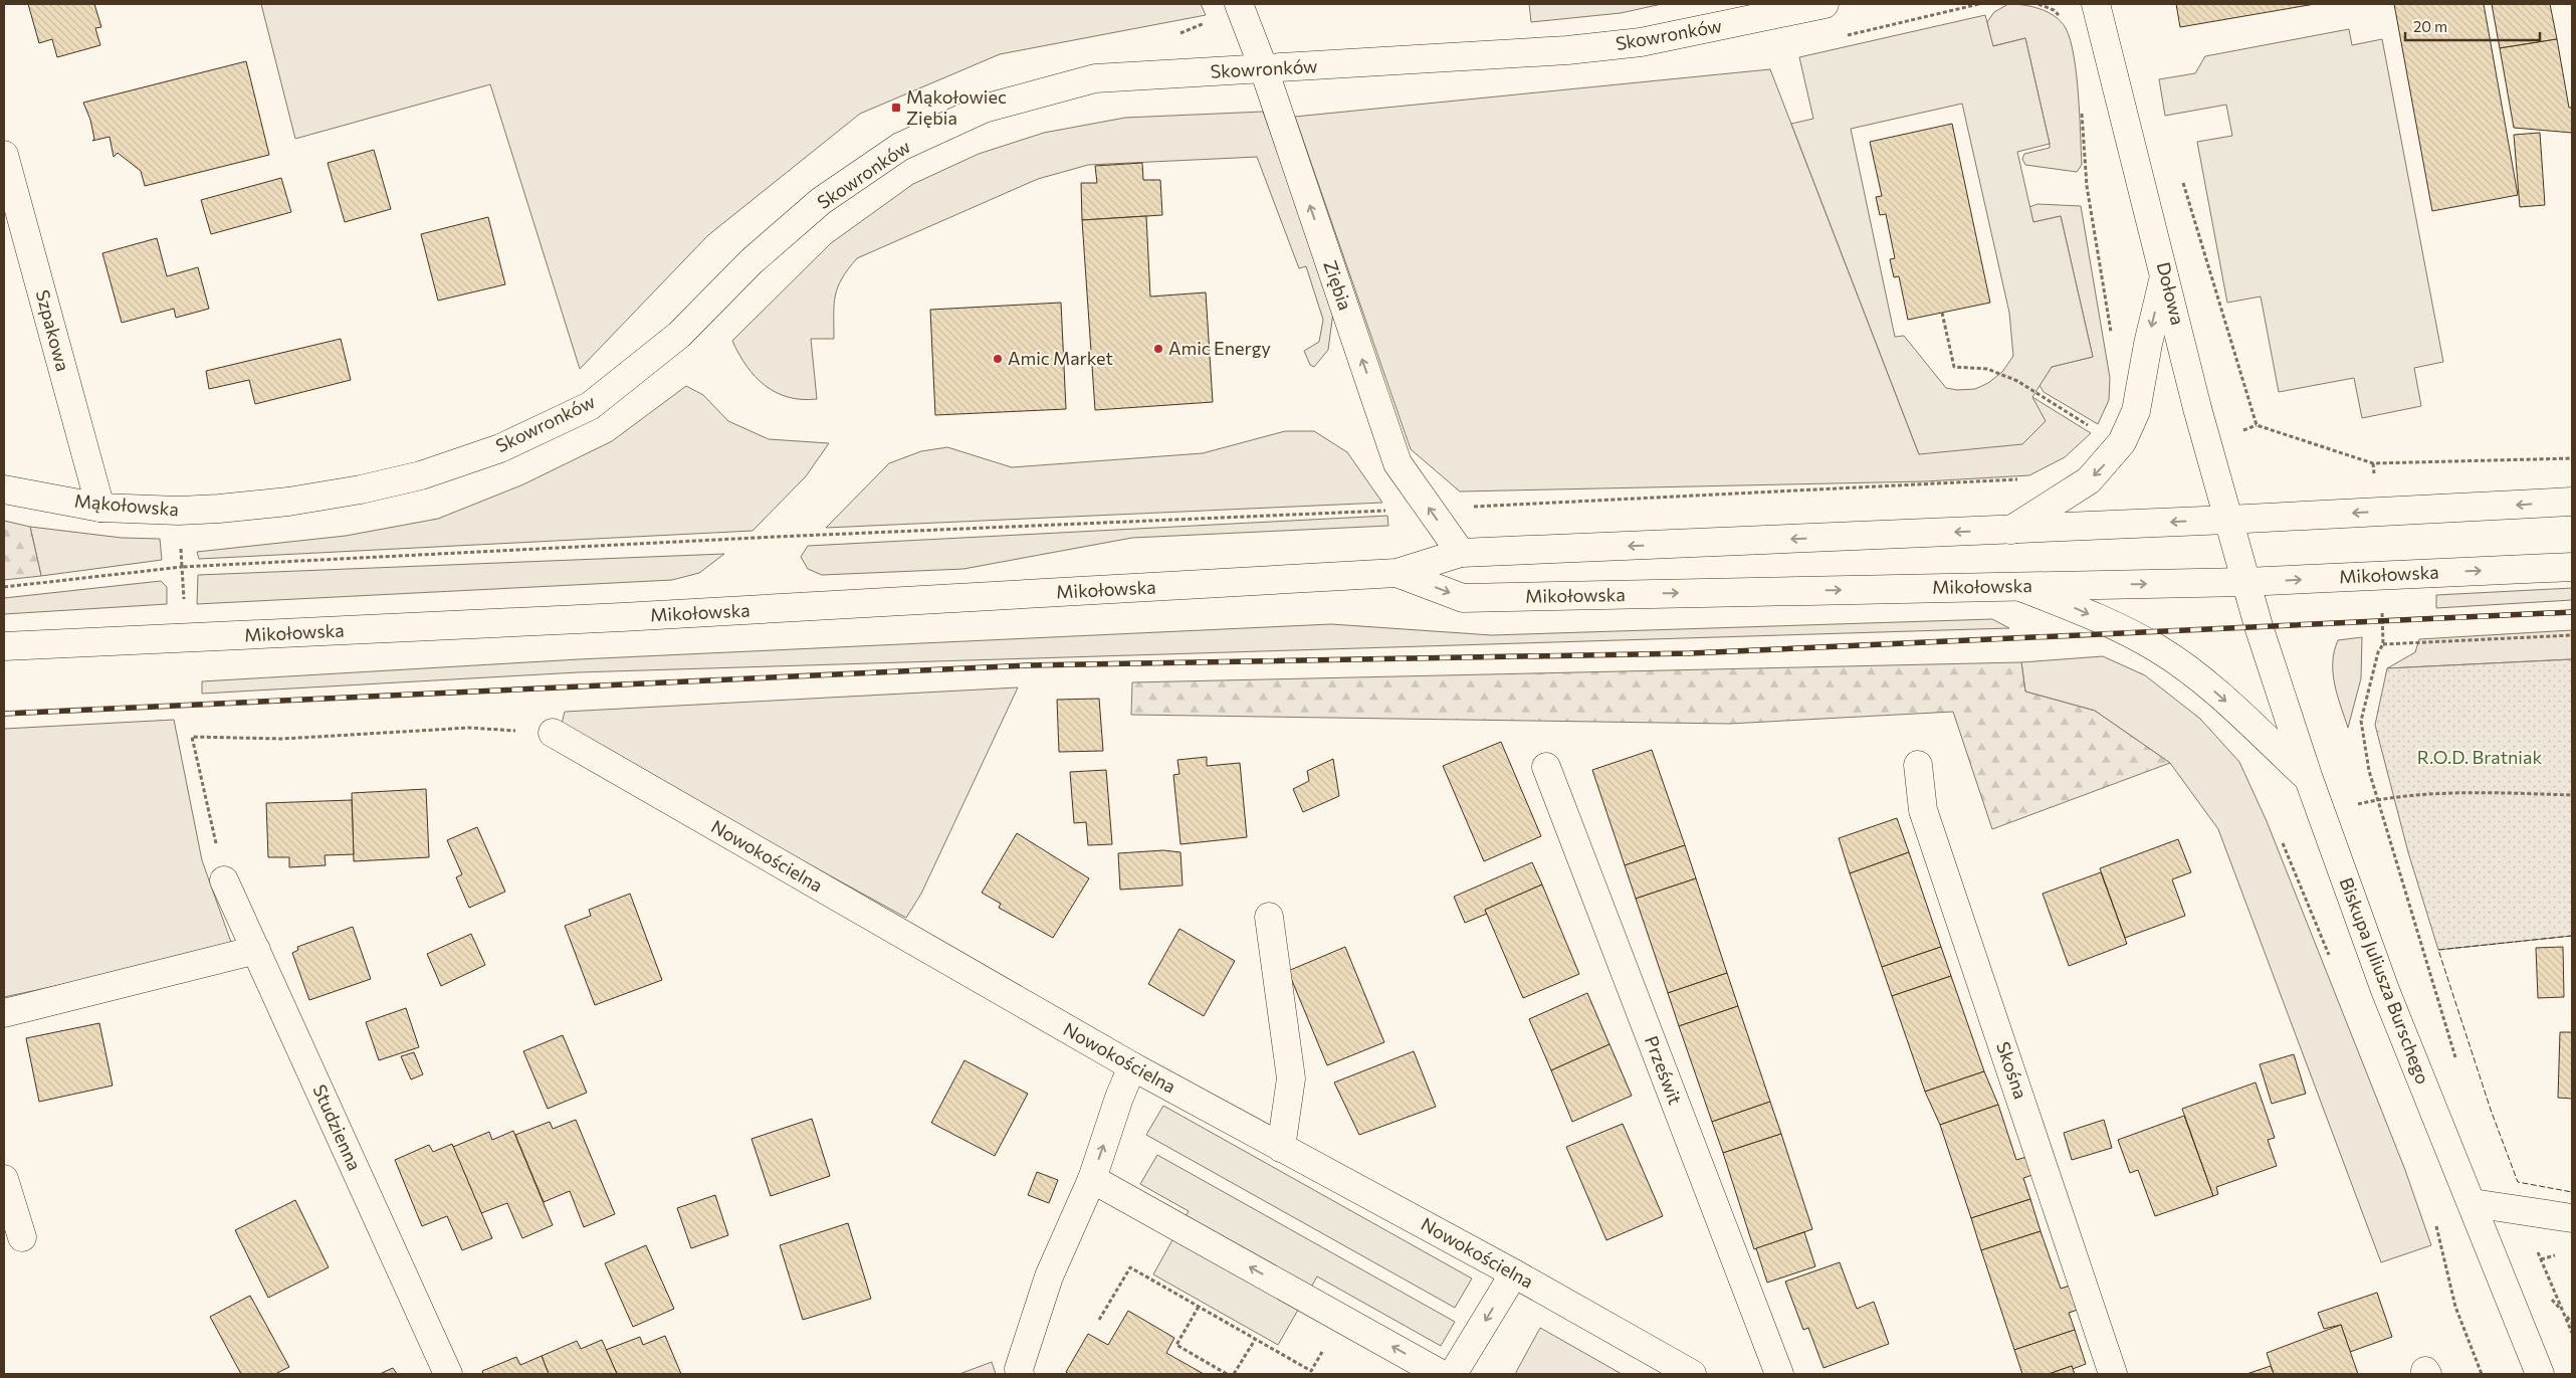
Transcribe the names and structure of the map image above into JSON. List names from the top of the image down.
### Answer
{
  "streets": {
    "street": [
      "Skowronków",
      "Ziębia",
      "Dołowa",
      "Szpakowa",
      "Mąkołowska",
      "Mikołowska",
      "Nowokościelna",
      "Biskupa Juliusza Burschego",
      "Prześwit",
      "Skośna",
      "Studzienna"
    ]
  },
  "crossings": [
    ["Skowronków", "Ziębia"],
    ["Skowronków", "Mąkołowska"],
    ["Ziębia", "Mikołowska"],
    ["Dołowa", "Mikołowska"],
    ["Dołowa", "Biskupa Juliusza Burschego"],
    ["Szpakowa", "Mąkołowska"],
    ["Mikołowska", "Biskupa Juliusza Burschego"]
  ],
  "one_way": ["Ziębia"],
  "parks": ["R.O.D. Bratniak"],
  "places": {
    "transit": ["Mąkołowiec Ziębia"],
    "other": ["Amic Energy", "Amic Market"]
  },
  "scale_bar": "20 m"
}
